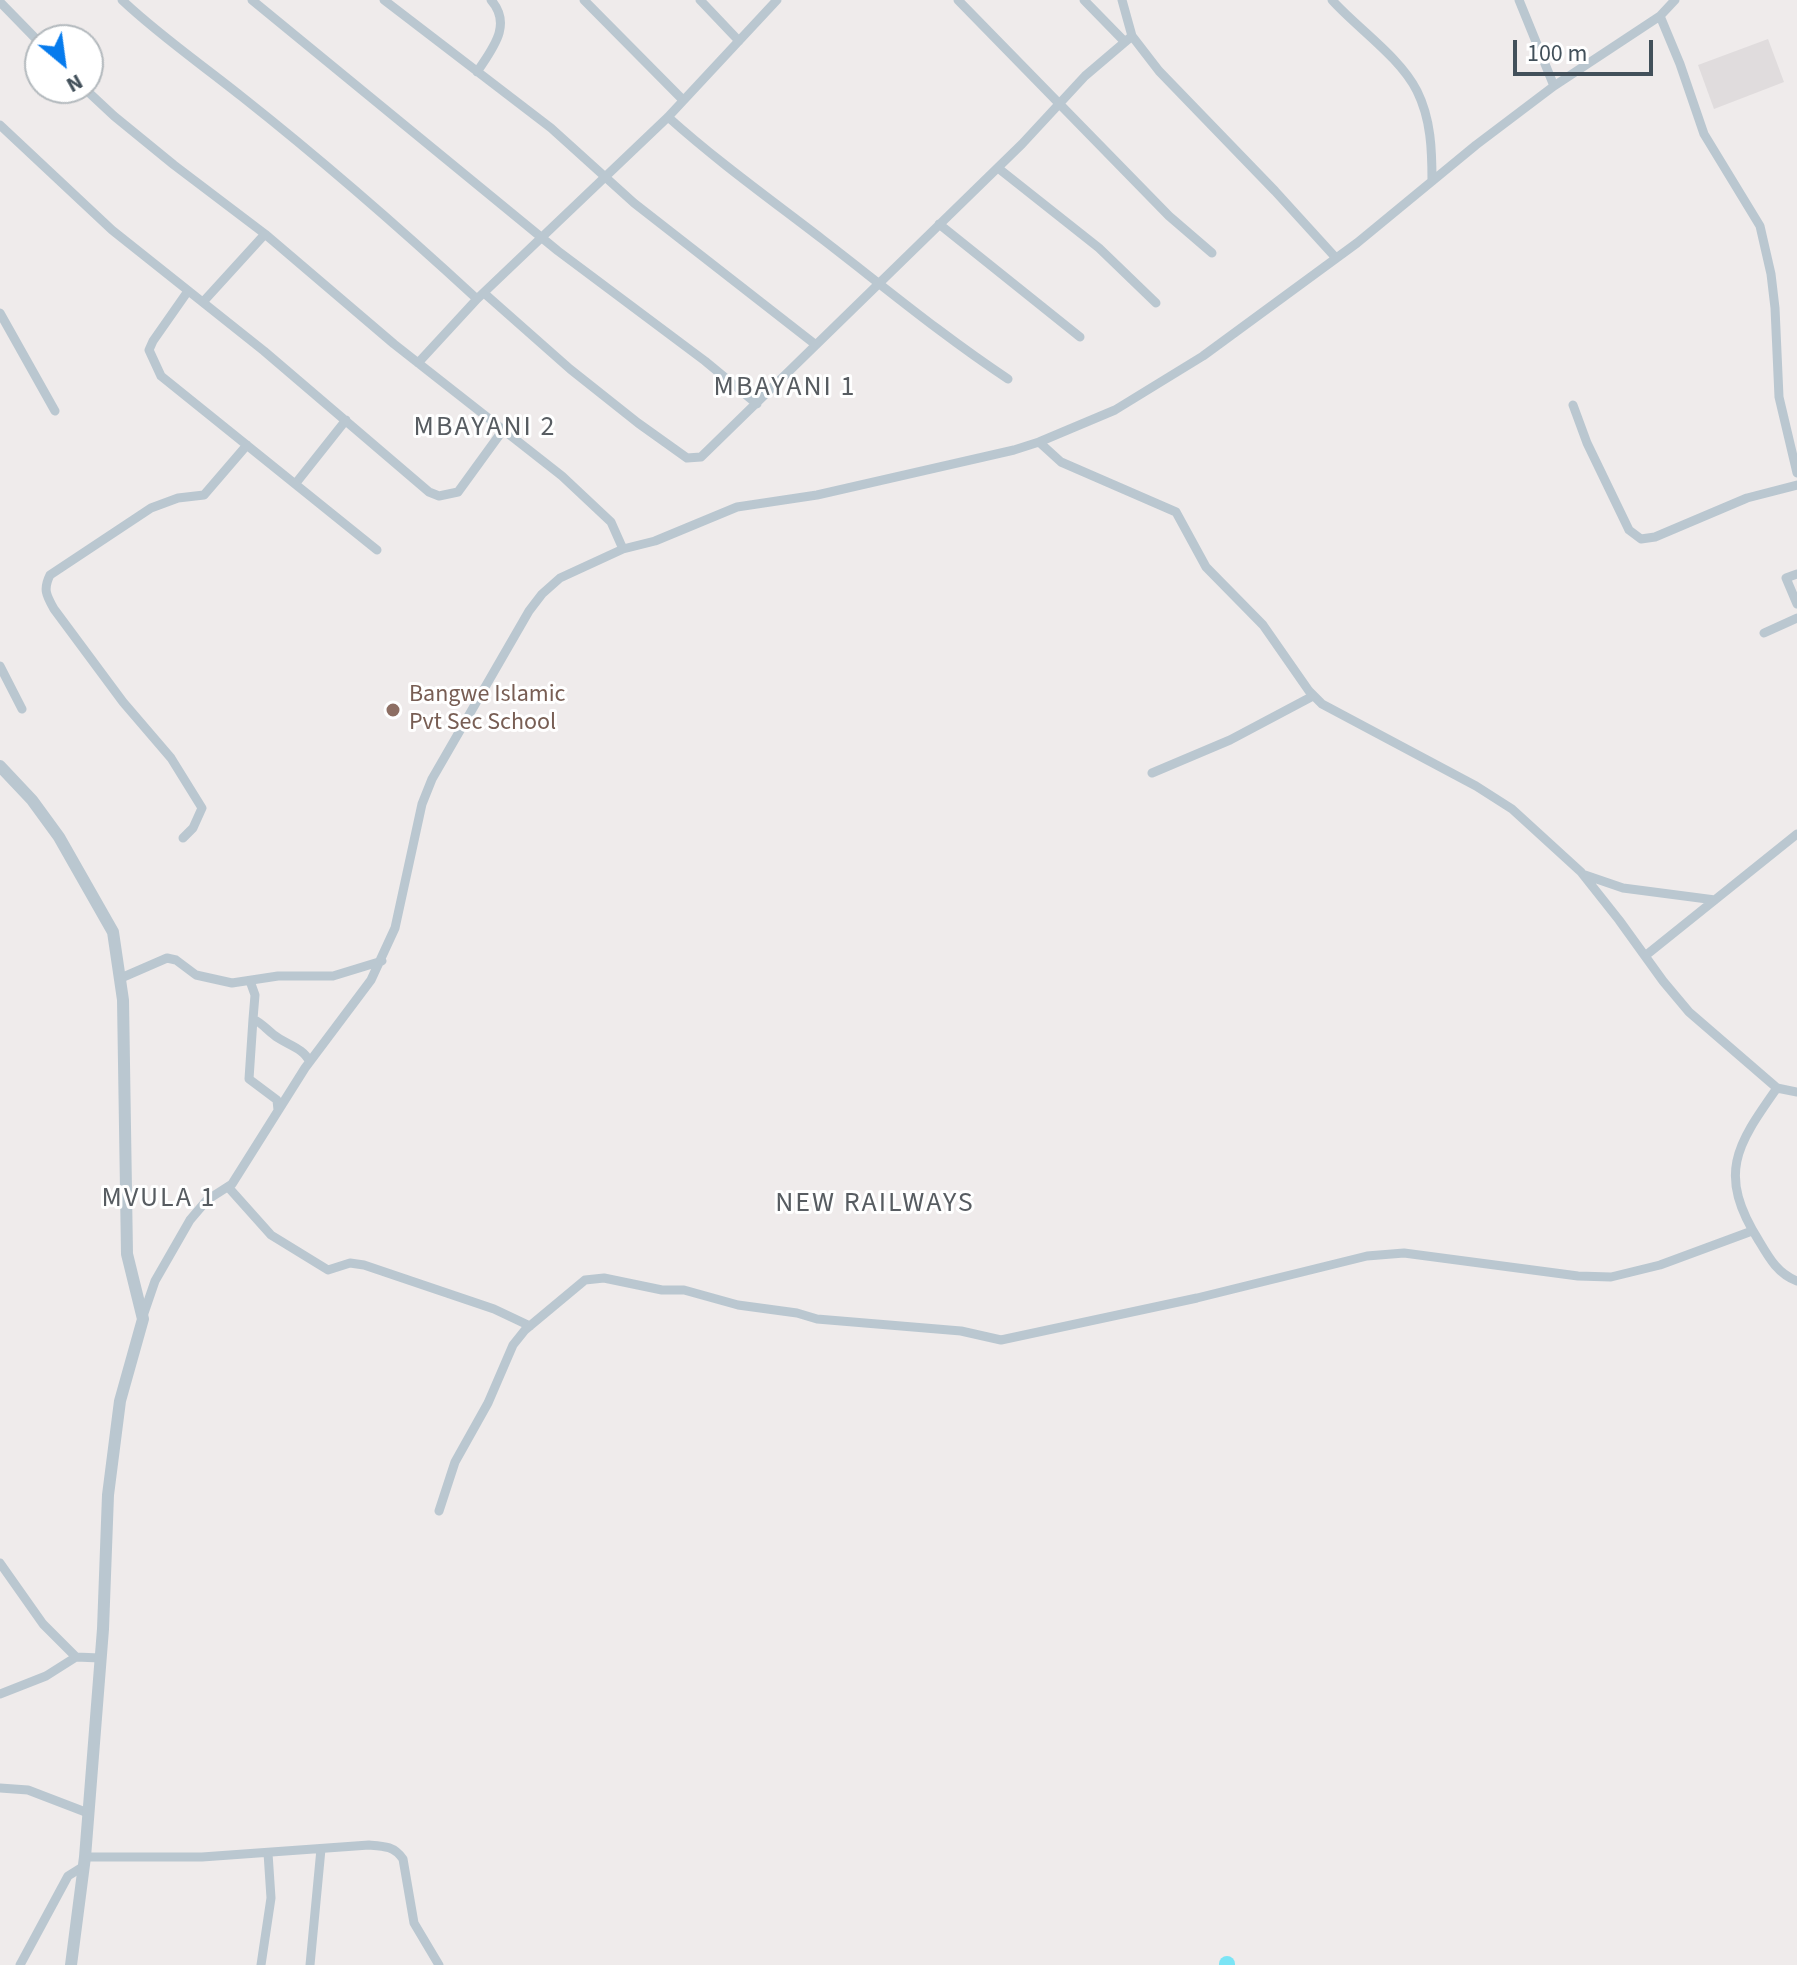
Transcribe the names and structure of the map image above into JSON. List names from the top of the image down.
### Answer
{
  "districts": [
    "MBAYANI 1",
    "MBAYANI 2",
    "MVULA 1",
    "NEW RAILWAYS"
  ],
  "places": ["Bangwe Islamic Pvt Sec School"],
  "scale_bar": "100 m",
  "north": "bottom right"
}
